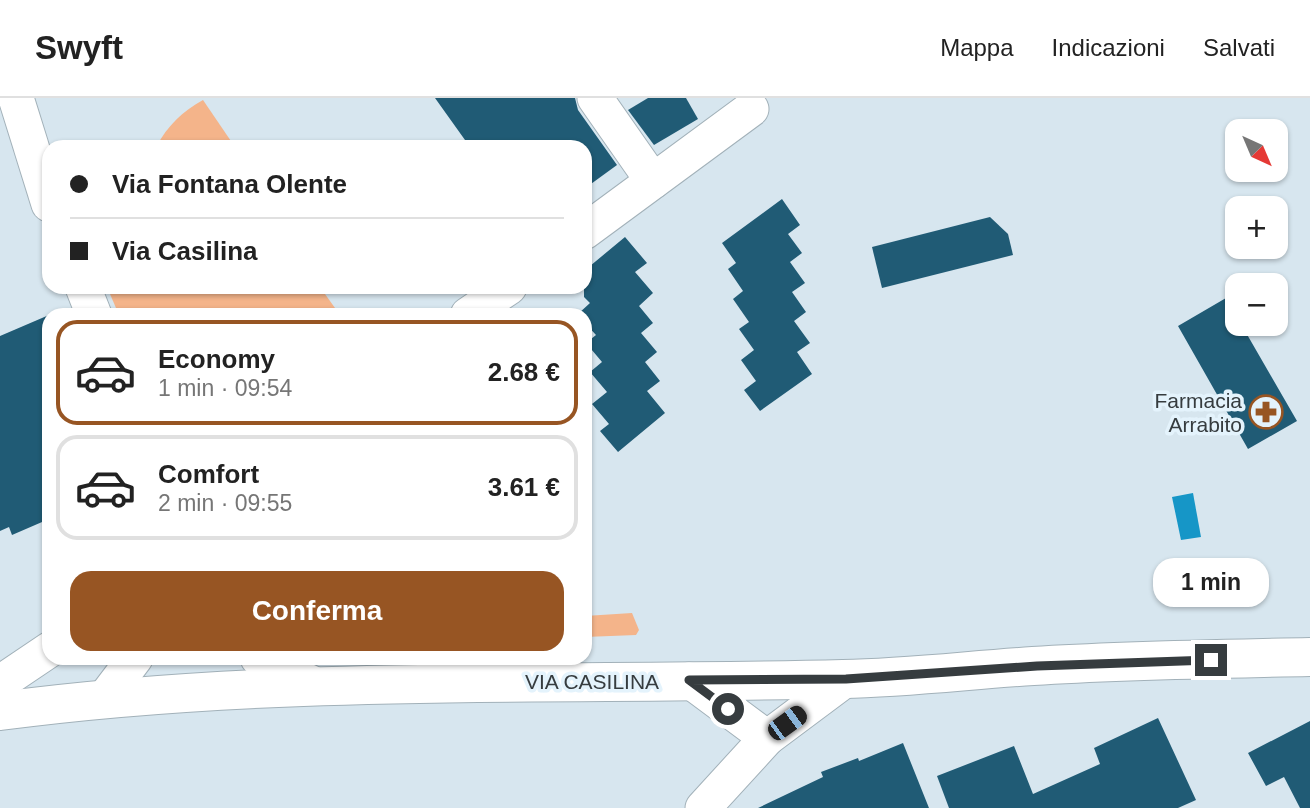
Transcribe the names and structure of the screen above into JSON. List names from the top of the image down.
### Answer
{
  "streets": {
    "main road": ["VIA CASILINA"]
  },
  "places": {
    "pharmacy": ["Farmacia Arrabito"]
  },
  "north": "bottom right",
  "page": {
    "header": "Swyft",
    "nav": ["Mappa", "Indicazioni", "Salvati"],
    "map_buttons": ["+", "−"],
    "banner": ["Via Fontana Olente", "Via Casilina"],
    "list": [
      {
        "name": "Economy",
        "note": "1 min · 09:54",
        "value": "2.68 €"
      },
      {
        "name": "Comfort",
        "note": "2 min · 09:55",
        "value": "3.61 €"
      }
    ],
    "buttons": "Conferma",
    "bubble": "1 min"
  }
}
